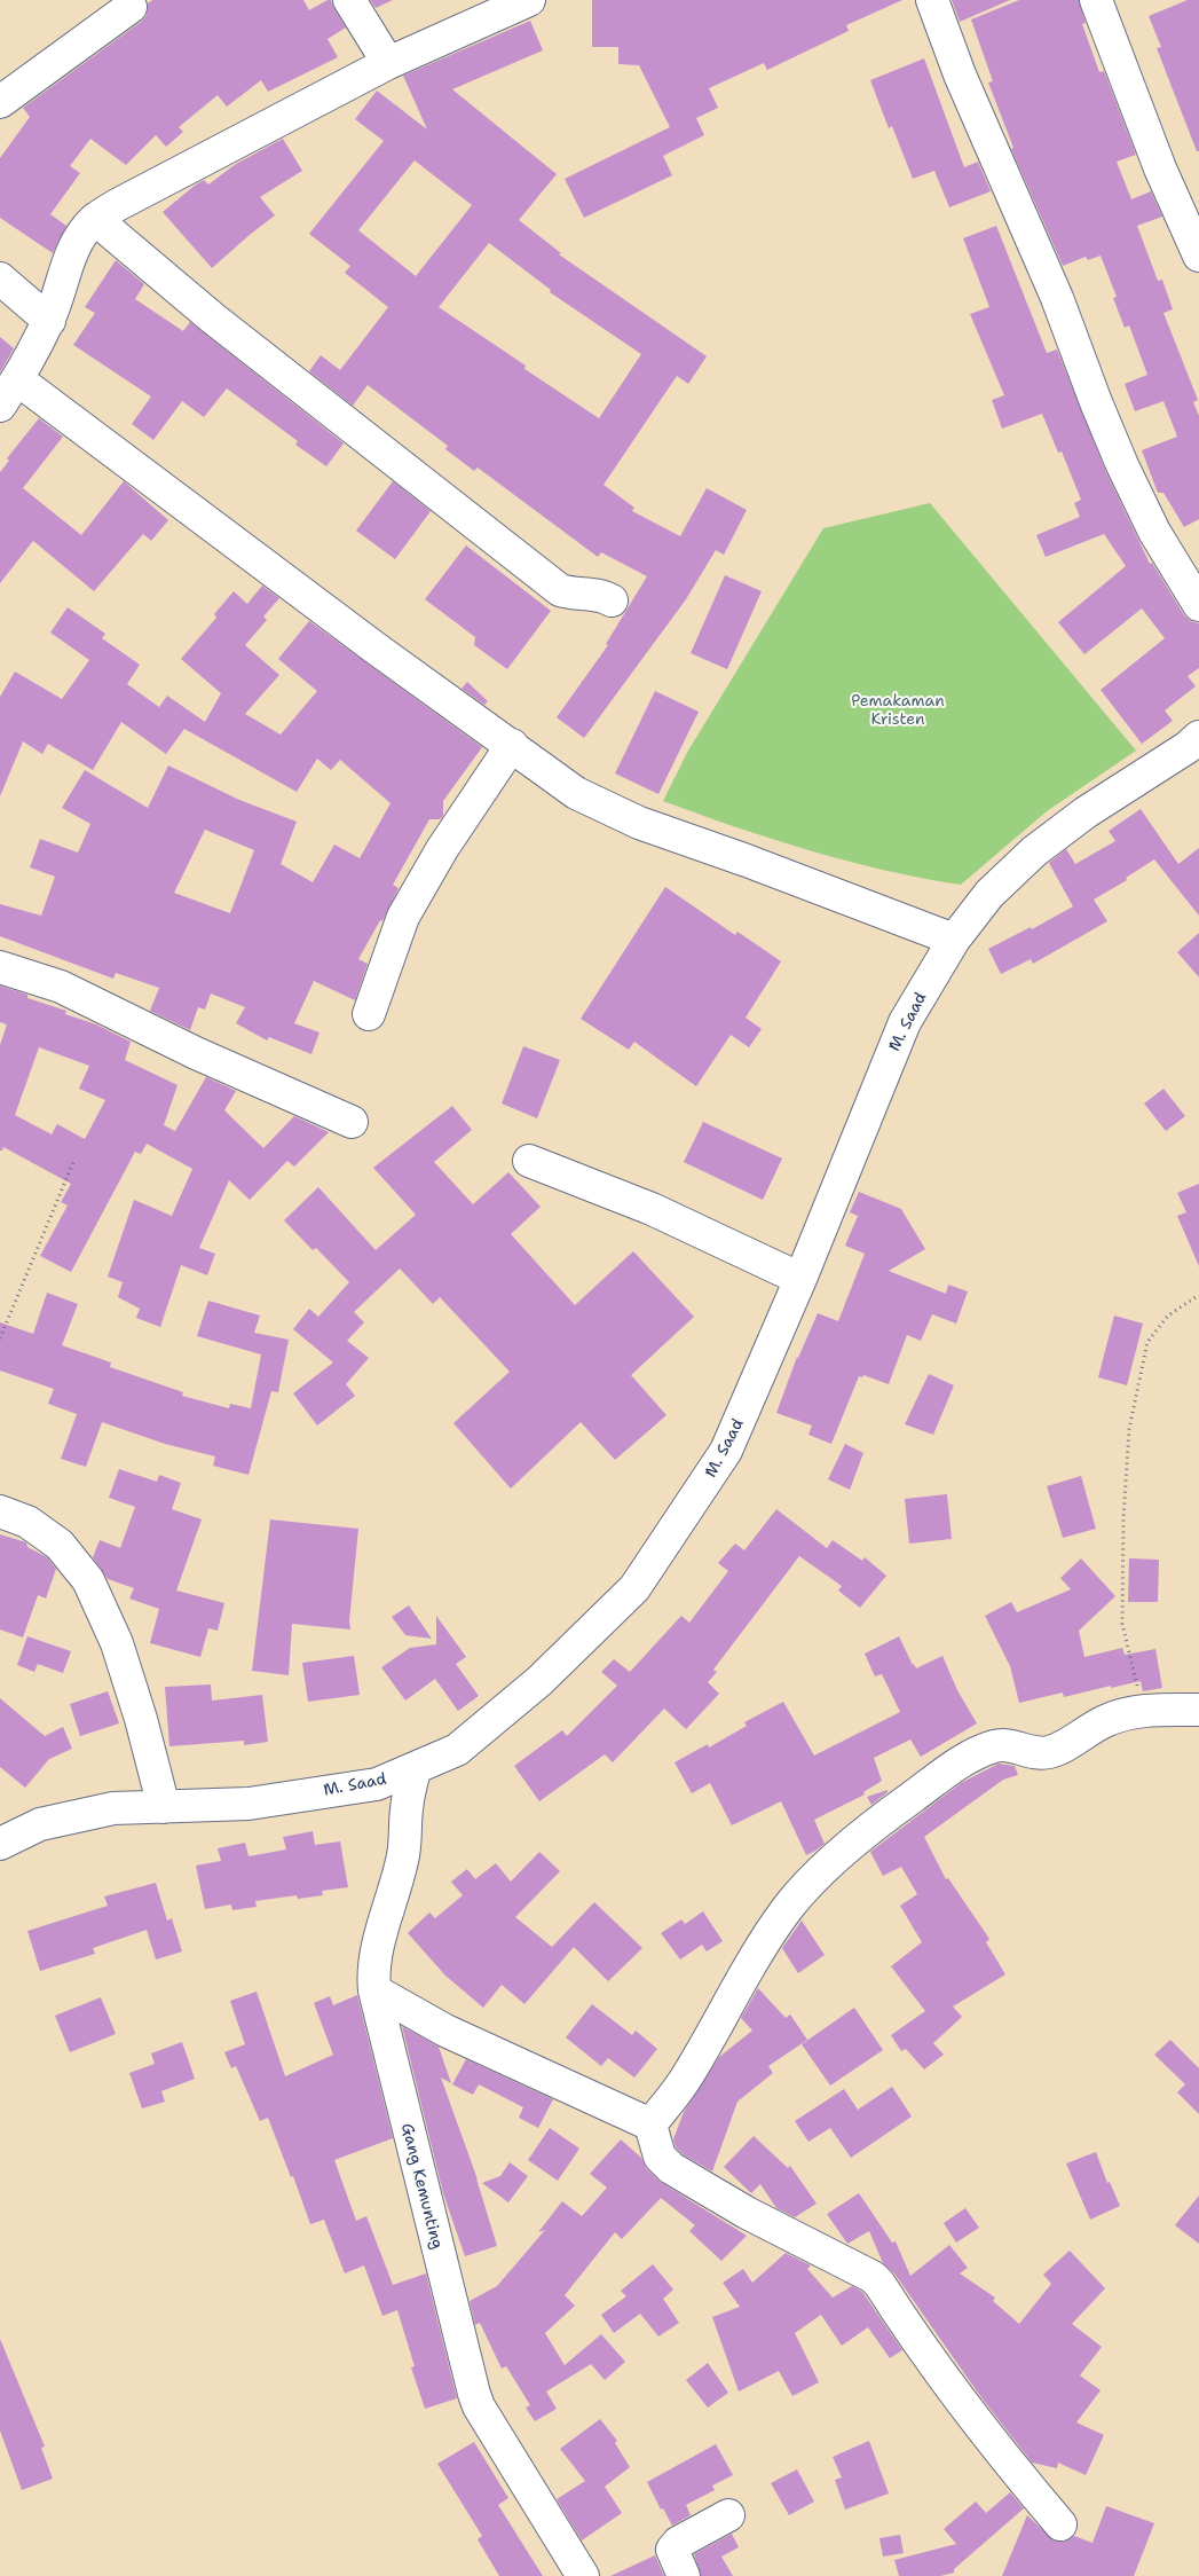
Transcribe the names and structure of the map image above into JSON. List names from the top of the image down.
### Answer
{
  "streets": {
    "street": ["M. Saad", "Gang Kemunting"]
  },
  "crossings": [
    ["M. Saad", "Gang Kemunting"]
  ],
  "parks": ["Pemakaman Kristen"]
}
